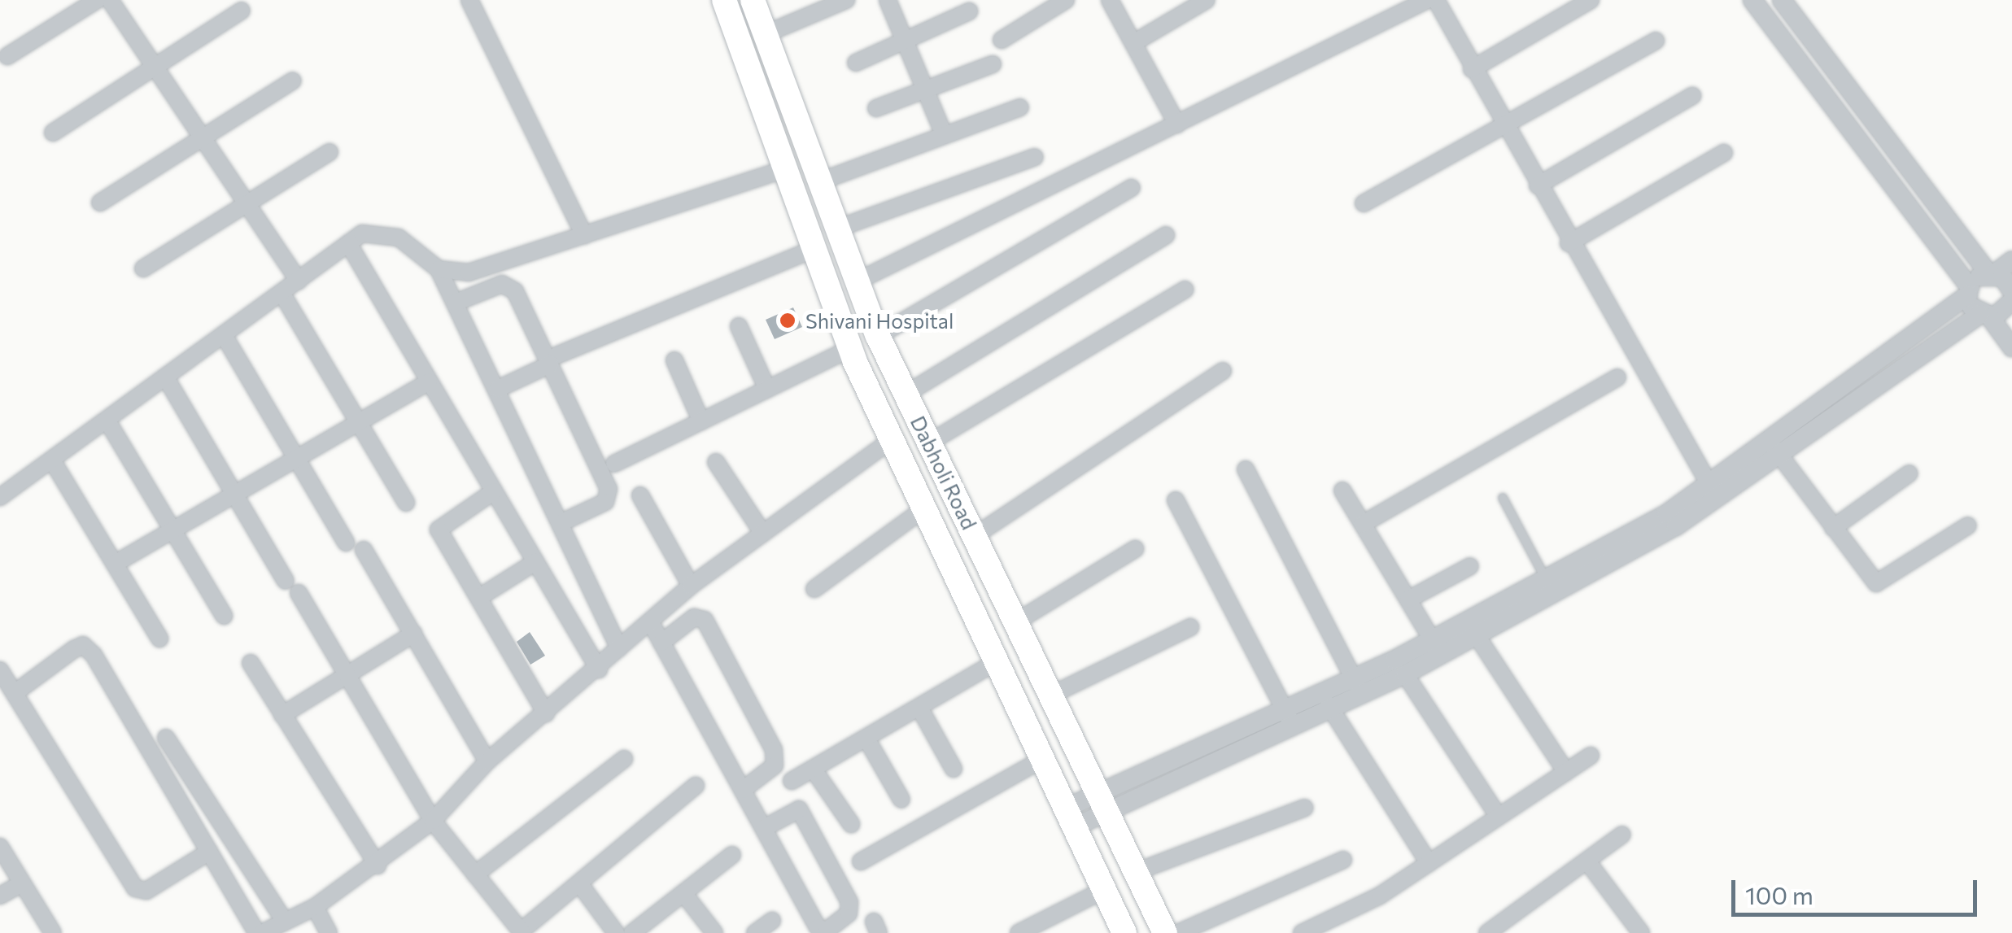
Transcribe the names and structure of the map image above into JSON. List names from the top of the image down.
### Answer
{
  "streets": {
    "main road": ["Dabholi Road"]
  },
  "places": ["Shivani Hospital"],
  "scale_bar": "100 m"
}
